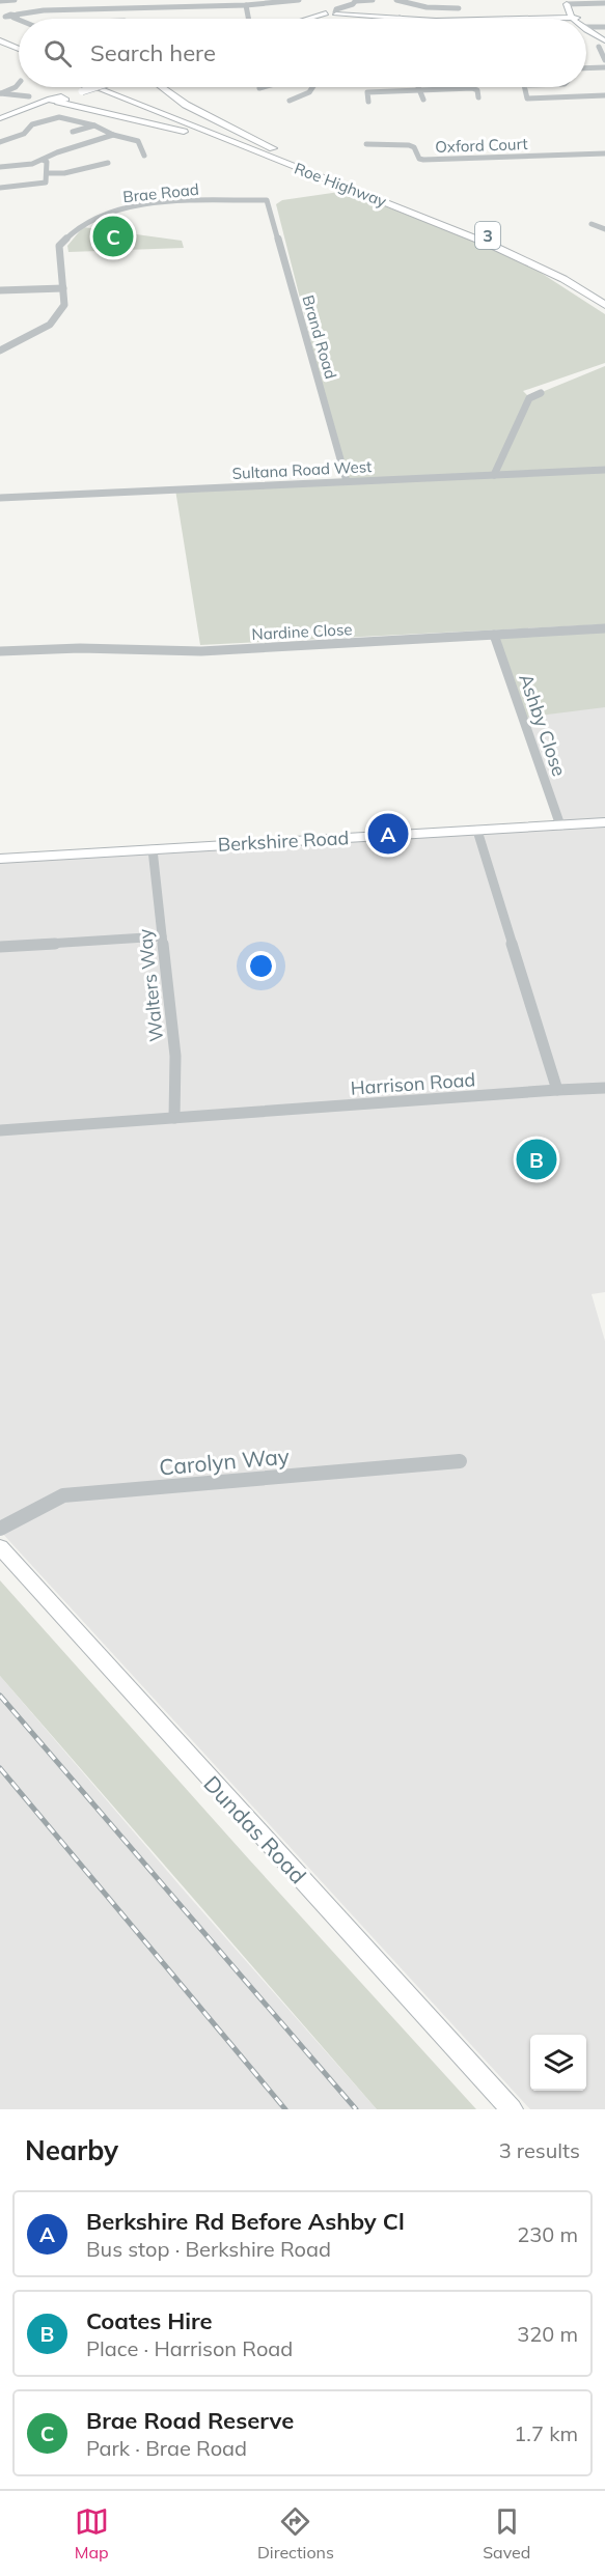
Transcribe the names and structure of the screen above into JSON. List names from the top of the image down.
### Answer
{
  "streets": {
    "highway": ["Roe Highway", "3"],
    "main road": ["Berkshire Road", "Dundas Road"],
    "street": [
      "Oxford Court",
      "Brae Road",
      "Brand Road",
      "Sultana Road West",
      "Nardine Close",
      "Ashby Close",
      "Walters Way",
      "Harrison Road",
      "Carolyn Way"
    ]
  },
  "crossings": [
    ["Brae Road", "Brand Road"],
    ["Brand Road", "Sultana Road West"],
    ["Nardine Close", "Ashby Close"],
    ["Ashby Close", "Berkshire Road"],
    ["Berkshire Road", "Walters Way"],
    ["Walters Way", "Harrison Road"]
  ],
  "page": {
    "search": "Search here",
    "pins": ["C", "A", "B"],
    "heading": ["Nearby", "3 results"],
    "list": [
      {
        "mark": "A",
        "name": "Berkshire Rd Before Ashby Cl",
        "note": "Bus stop · Berkshire Road",
        "value": "230 m"
      },
      {
        "mark": "B",
        "name": "Coates Hire",
        "note": "Place · Harrison Road",
        "value": "320 m"
      },
      {
        "mark": "C",
        "name": "Brae Road Reserve",
        "note": "Park · Brae Road",
        "value": "1.7 km"
      }
    ],
    "nav": ["Map", "Directions", "Saved"]
  }
}
